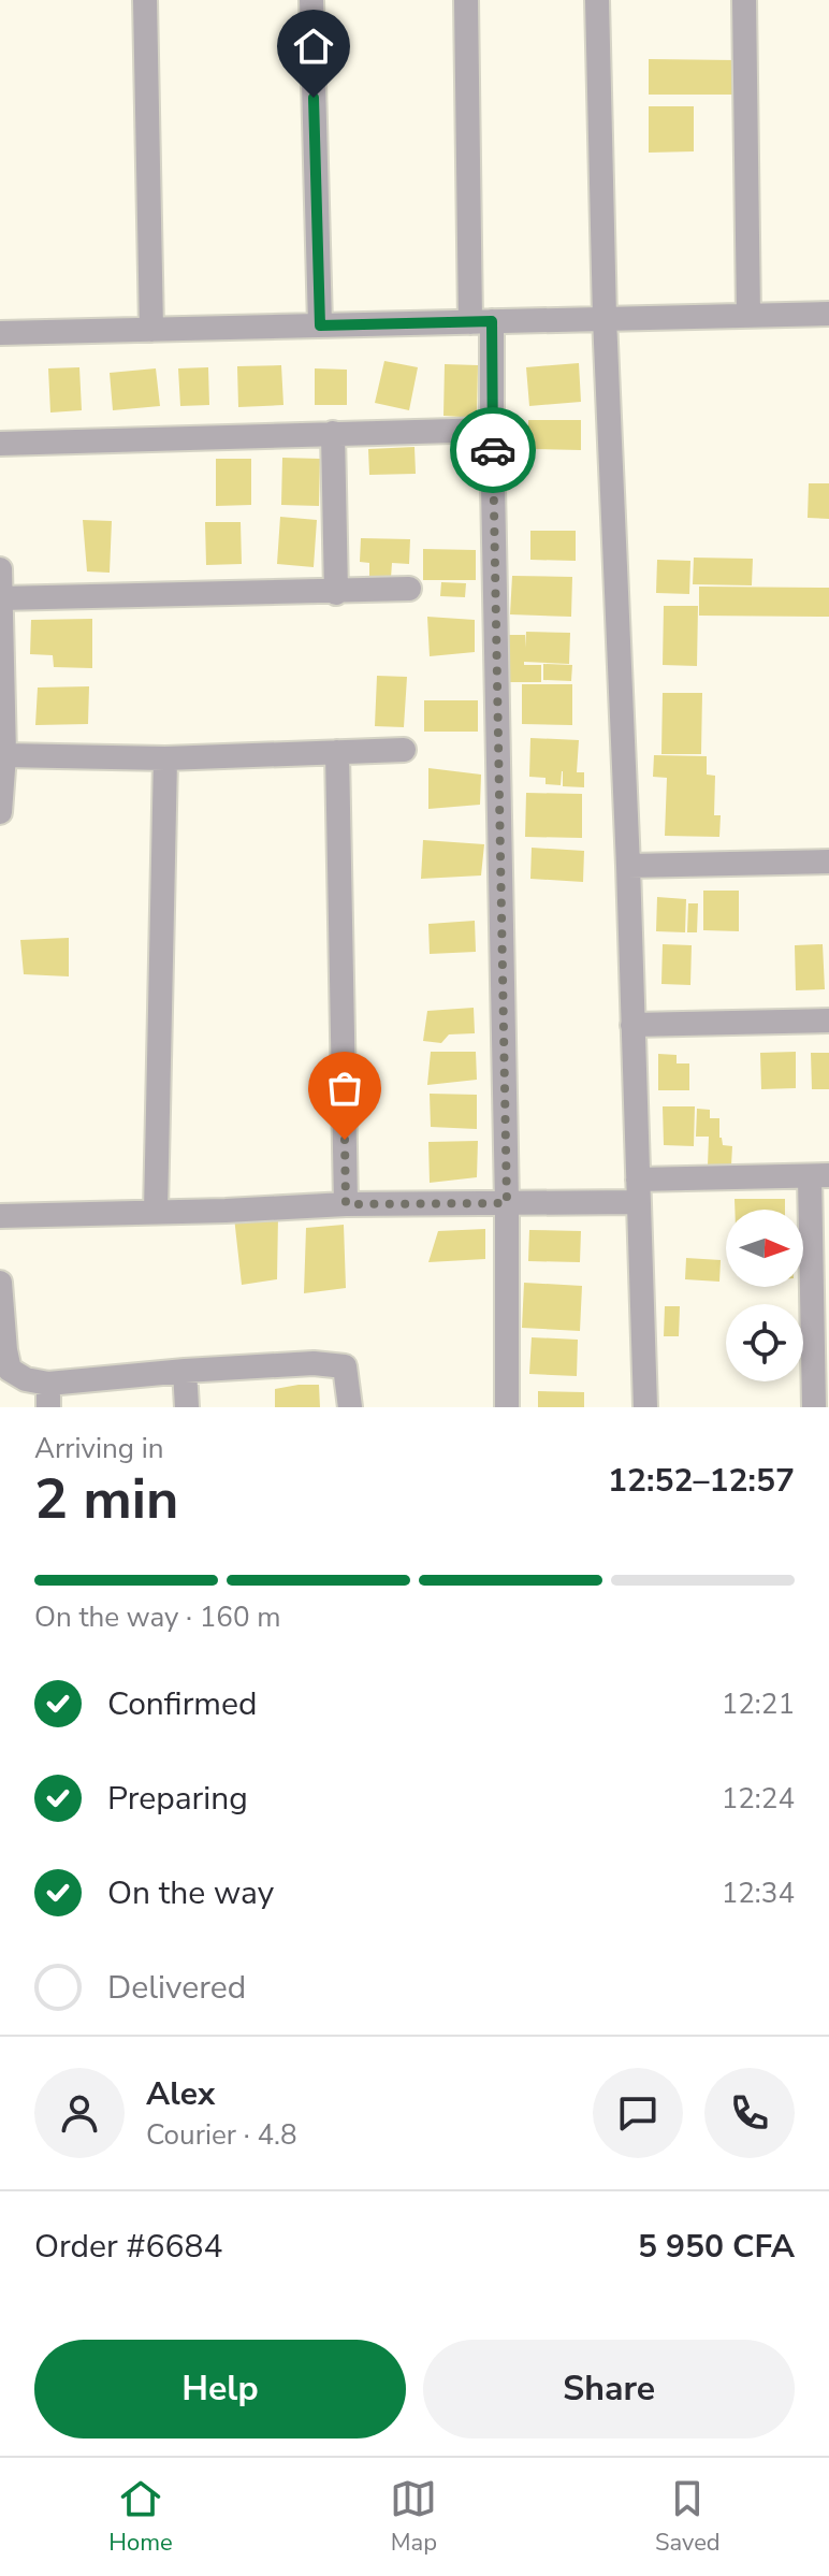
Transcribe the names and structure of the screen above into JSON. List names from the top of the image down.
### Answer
{
  "north": "right",
  "page": {
    "heading": ["2 min", "Arriving in", "12:52–12:57"],
    "panel": [
      "Alex",
      "Courier · 4.8",
      "Order #6684",
      "5 950 CFA"
    ],
    "bar": "On the way · 160 m",
    "list": [
      ["Confirmed", "12:21"],
      ["Preparing", "12:24"],
      ["On the way", "12:34"],
      "Delivered"
    ],
    "buttons": ["Help", "Share"],
    "tabs": ["Home", "Map", "Saved"]
  }
}
